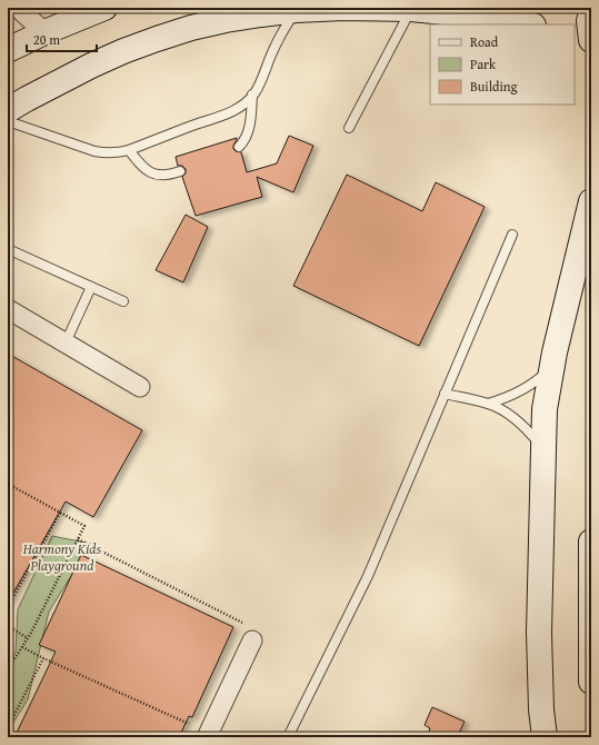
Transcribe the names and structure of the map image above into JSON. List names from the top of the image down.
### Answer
{
  "parks": ["Harmony Kids Playground"],
  "legend": ["Road", "Park", "Building"],
  "scale_bar": "20 m"
}
